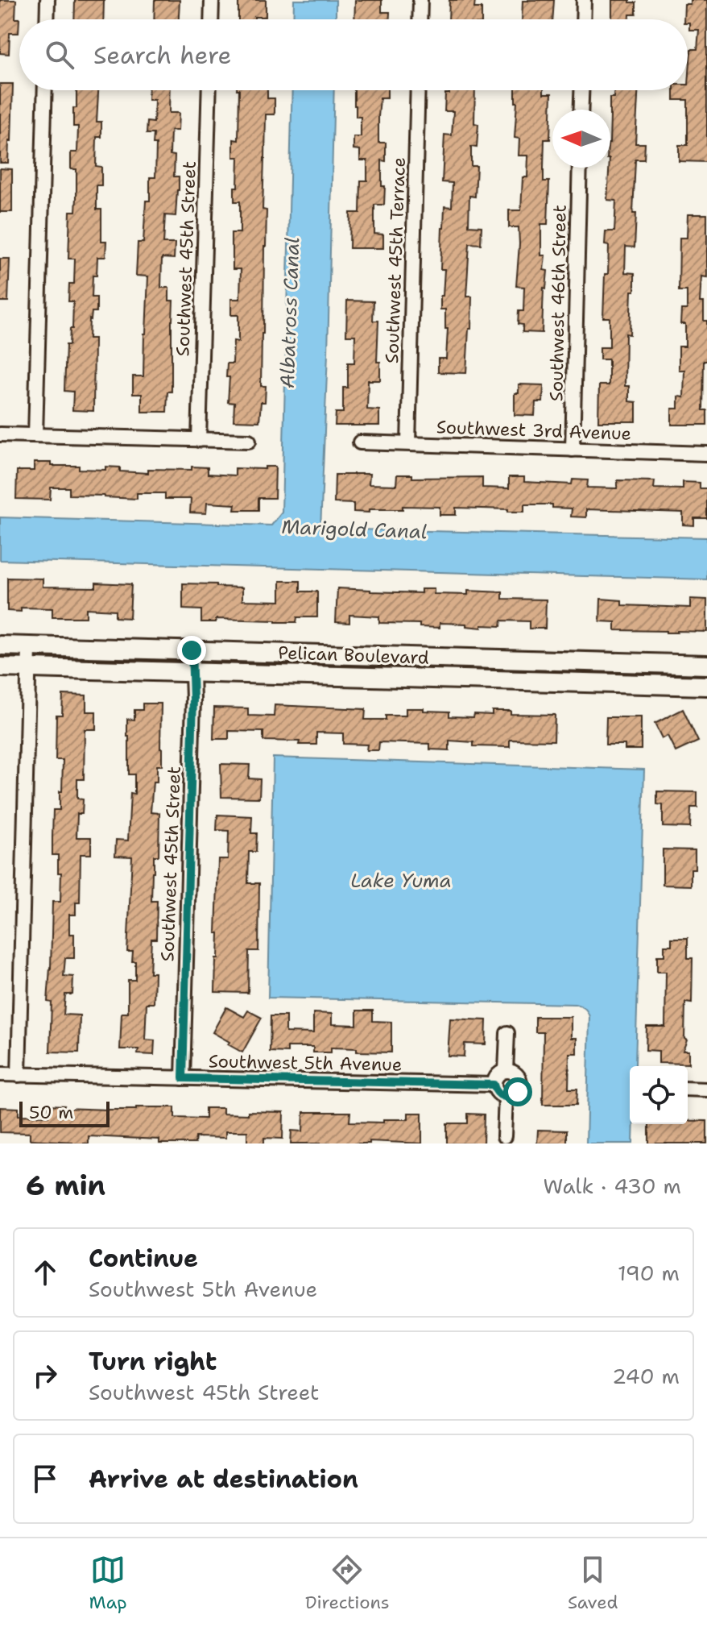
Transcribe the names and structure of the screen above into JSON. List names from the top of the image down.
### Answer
{
  "streets": {
    "street": [
      "Southwest 45th Street",
      "Southwest 45th Terrace",
      "Southwest 46th Street",
      "Southwest 3rd Avenue",
      "Pelican Boulevard",
      "Southwest 5th Avenue"
    ]
  },
  "crossings": [
    ["Southwest 45th Street", "Pelican Boulevard"],
    ["Southwest 45th Street", "Southwest 5th Avenue"],
    ["Southwest 45th Terrace", "Southwest 3rd Avenue"],
    ["Southwest 46th Street", "Southwest 3rd Avenue"]
  ],
  "water": ["Albatross Canal", "Marigold Canal", "Lake Yuma"],
  "scale_bar": "50 m",
  "north": "left",
  "page": {
    "search": "Search here",
    "scale": "50 m",
    "heading": ["6 min", "Walk · 430 m"],
    "list": [
      ["Continue", "Southwest 5th Avenue", "190 m"],
      ["Turn right", "Southwest 45th Street", "240 m"],
      "Arrive at destination"
    ],
    "nav": ["Map", "Directions", "Saved"]
  }
}
